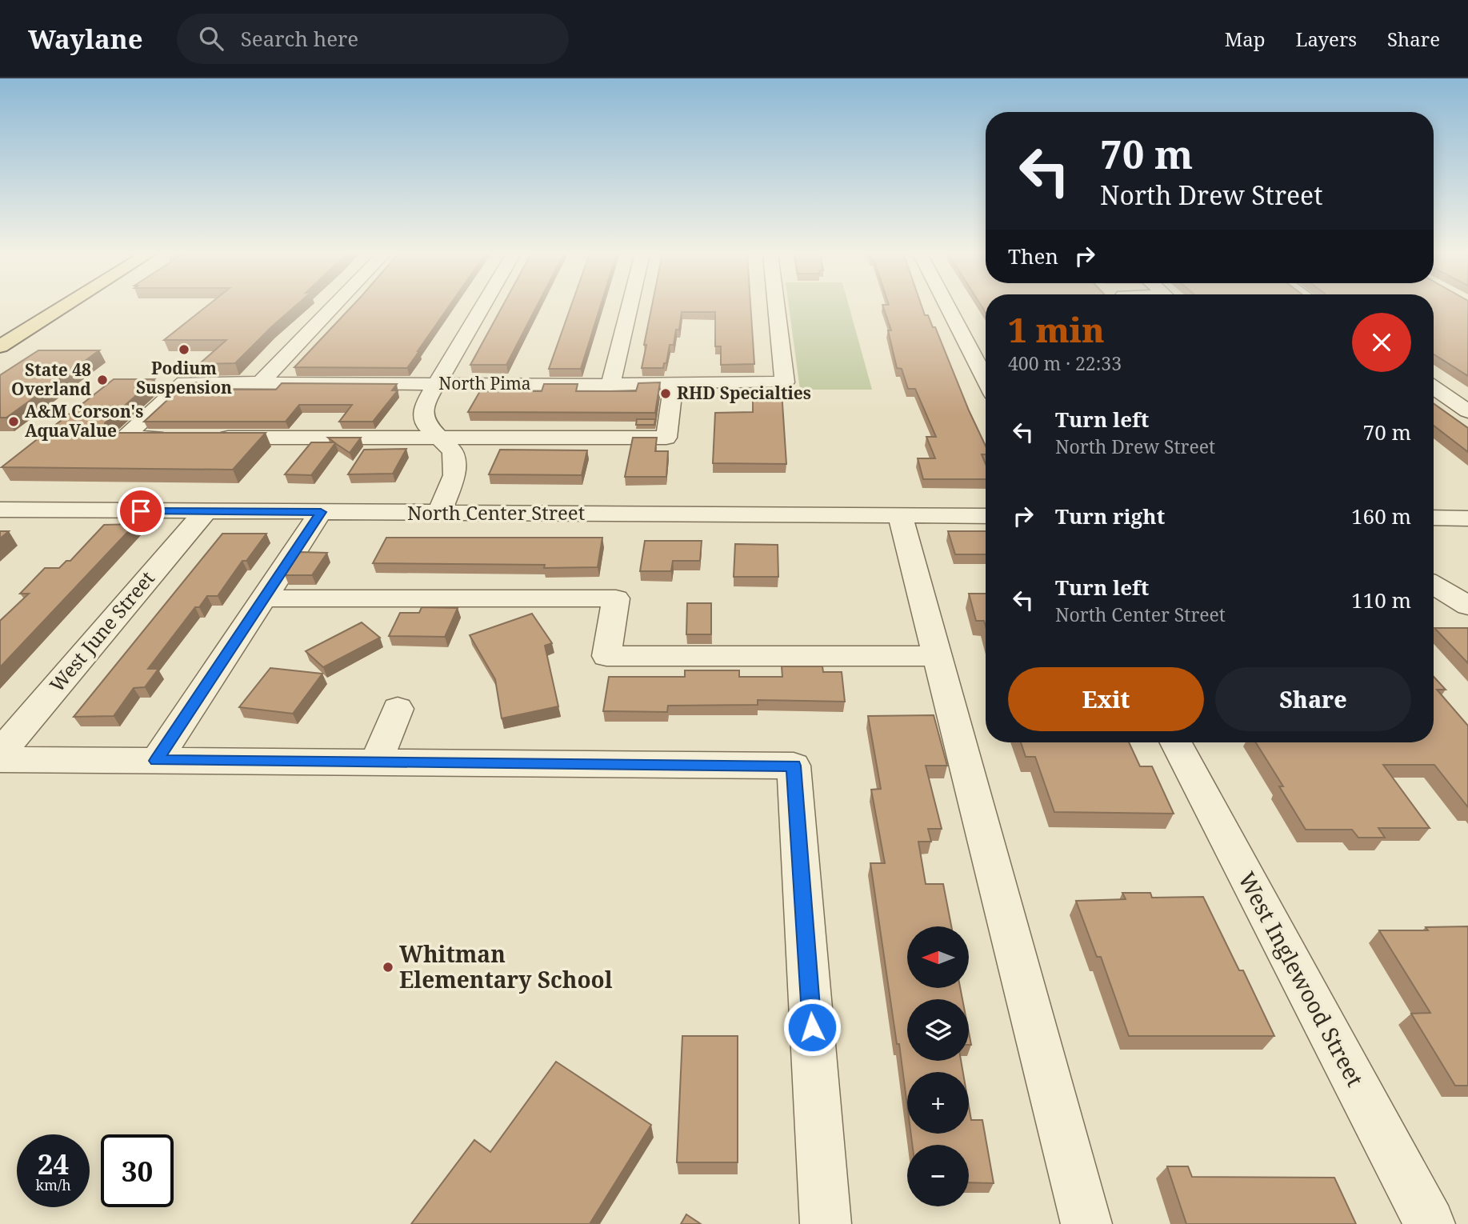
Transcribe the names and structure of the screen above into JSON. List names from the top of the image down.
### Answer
{
  "streets": {
    "street": [
      "North Pima",
      "North Center Street",
      "West June Street",
      "West Inglewood Street"
    ]
  },
  "crossings": [
    ["North Center Street", "West June Street"]
  ],
  "places": [
    "Podium Suspension",
    "State 48 Overland",
    "RHD Specialties",
    "A&M Corson's AquaValue",
    "Whitman Elementary School"
  ],
  "north": "left",
  "page": {
    "header": "Waylane",
    "search": "Search here",
    "nav": ["Map", "Layers", "Share"],
    "turn": ["70 m", "North Drew Street"],
    "then": "Then",
    "heading": ["1 min", "400 m · 22:33"],
    "list": [
      {
        "name": "Turn left",
        "note": "North Drew Street",
        "value": "70 m"
      },
      {
        "name": "Turn right",
        "value": "160 m"
      },
      {
        "name": "Turn left",
        "note": "North Center Street",
        "value": "110 m"
      }
    ],
    "buttons": ["Exit", "Share"],
    "map_buttons": ["+", "−"],
    "speed": "24 km/h",
    "limit": "30"
  }
}
